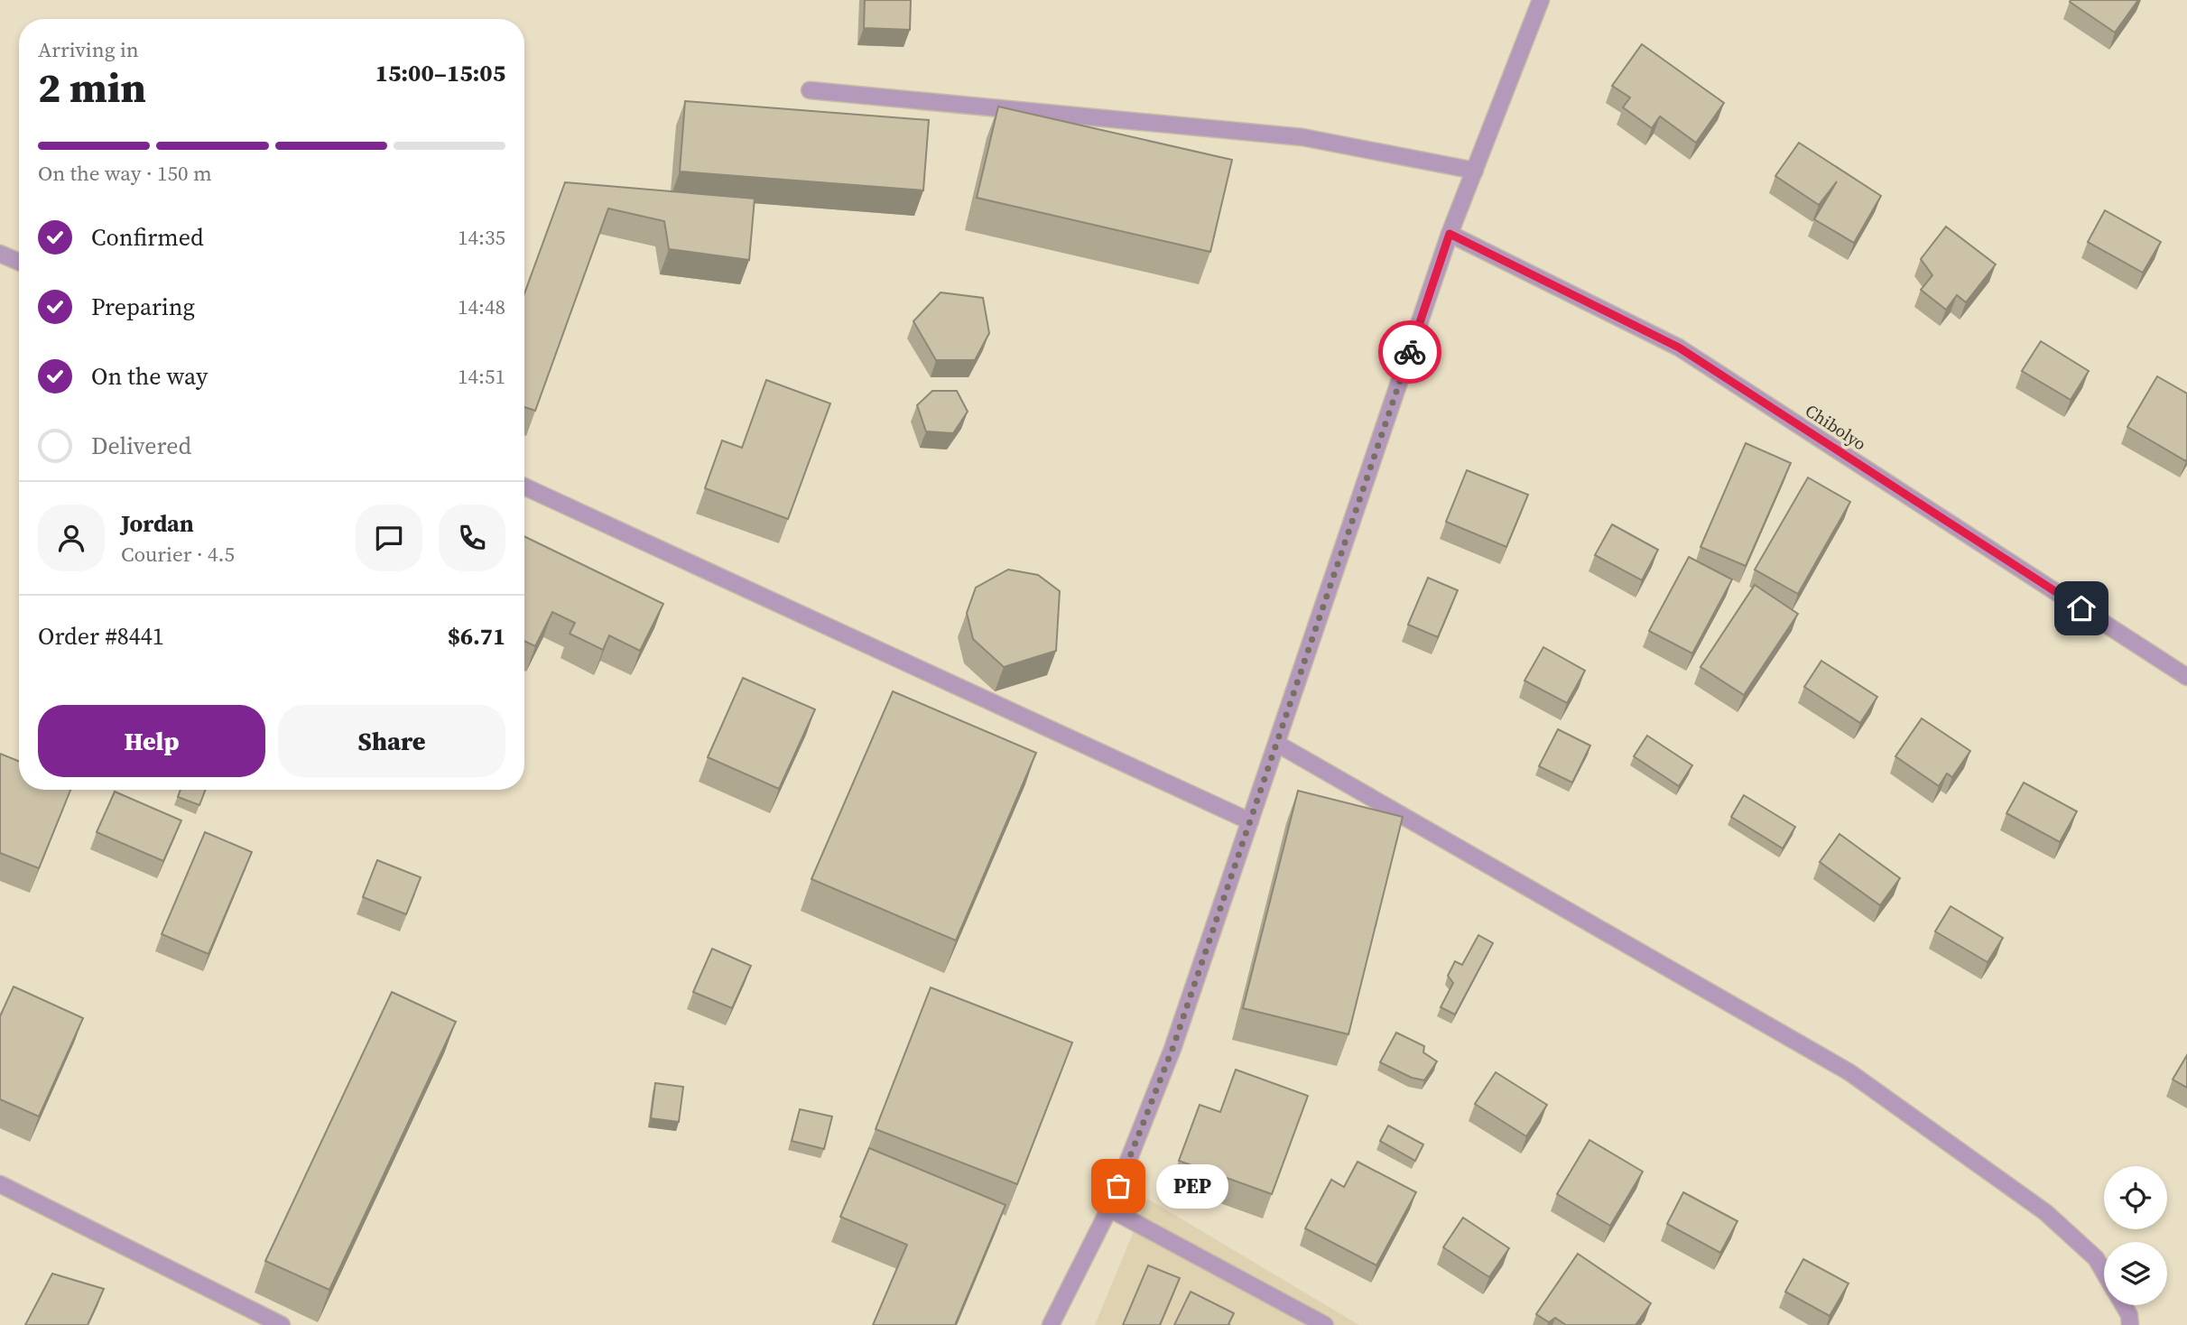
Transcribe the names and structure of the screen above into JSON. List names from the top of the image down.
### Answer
{
  "streets": {
    "street": ["Chibolyo"]
  },
  "places": ["PEP"],
  "page": {
    "heading": ["2 min", "Arriving in", "15:00–15:05"],
    "panel": [
      "Jordan",
      "Courier · 4.5",
      "Order #8441",
      "$6.71"
    ],
    "bar": "On the way · 150 m",
    "list": [
      ["Confirmed", "14:35"],
      ["Preparing", "14:48"],
      ["On the way", "14:51"],
      "Delivered"
    ],
    "buttons": ["Help", "Share"],
    "bubble": "PEP"
  }
}
